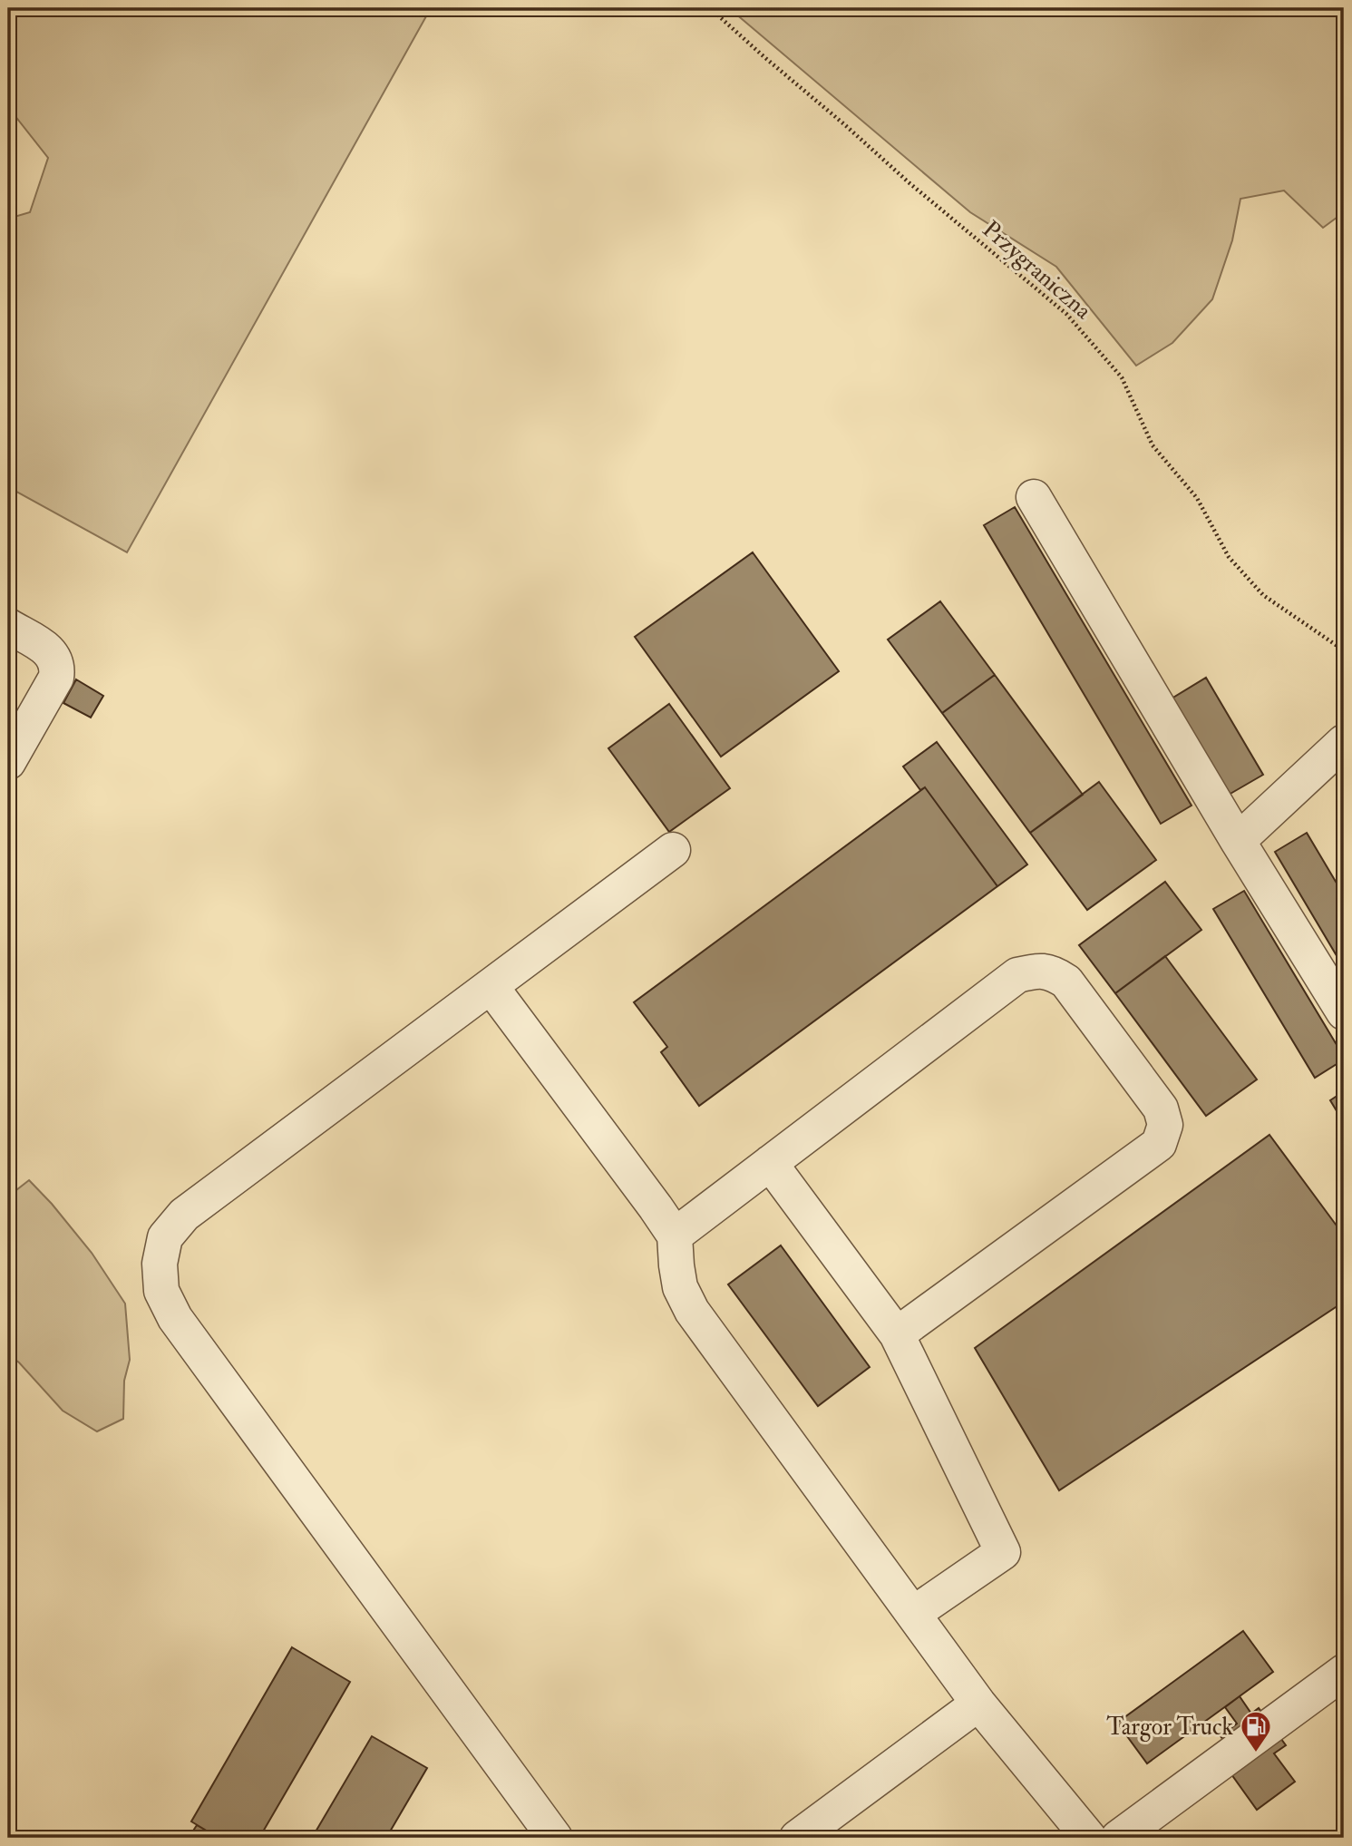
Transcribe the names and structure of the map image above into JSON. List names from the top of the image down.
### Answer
{
  "streets": {
    "path": ["Przygraniczna"]
  },
  "places": {
    "fuel station": ["Targor Truck"]
  }
}
